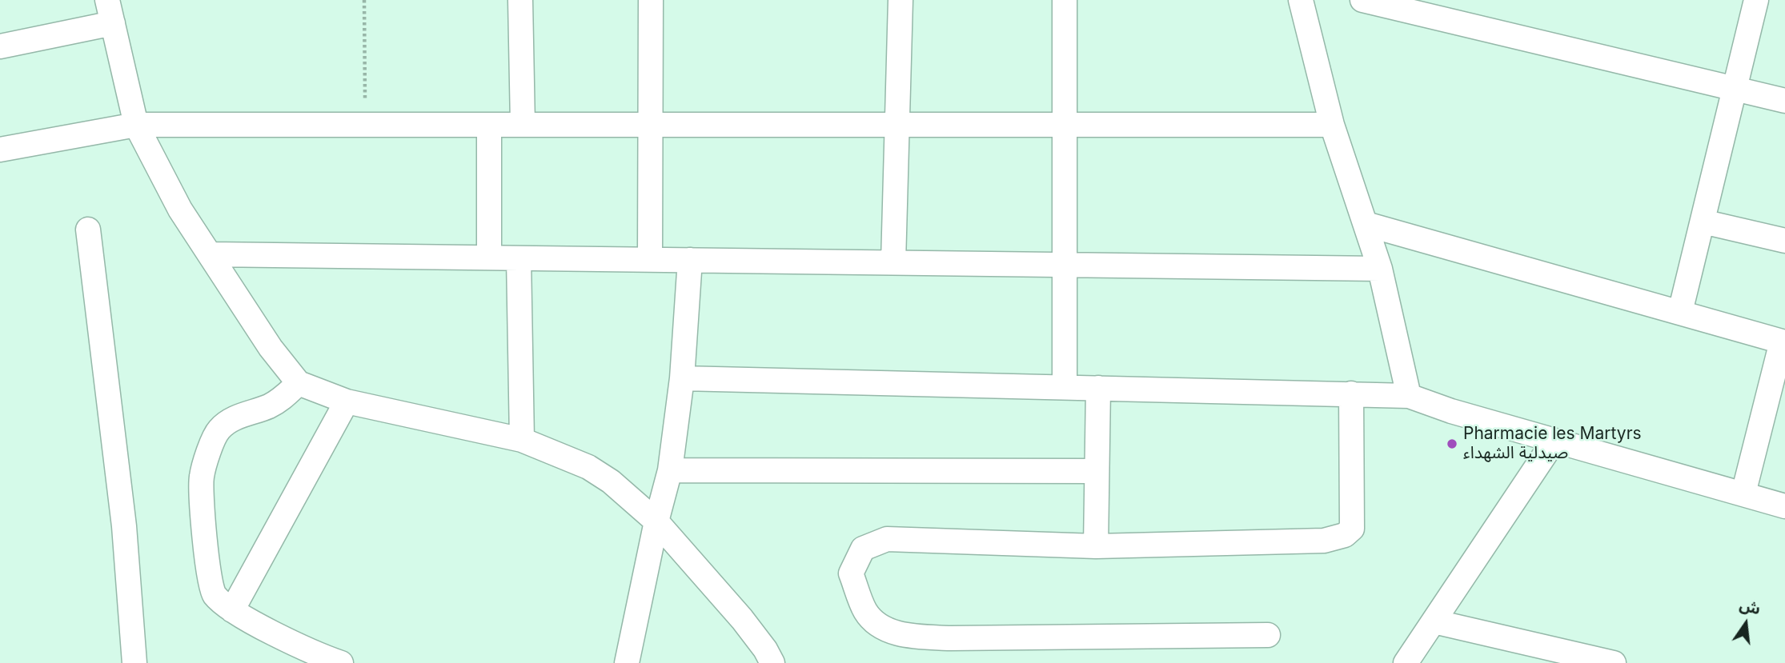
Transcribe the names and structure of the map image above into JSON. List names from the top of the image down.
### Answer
{
  "places": ["Pharmacie les Martyrs صيدلية الشهداء"],
  "north": "top"
}
